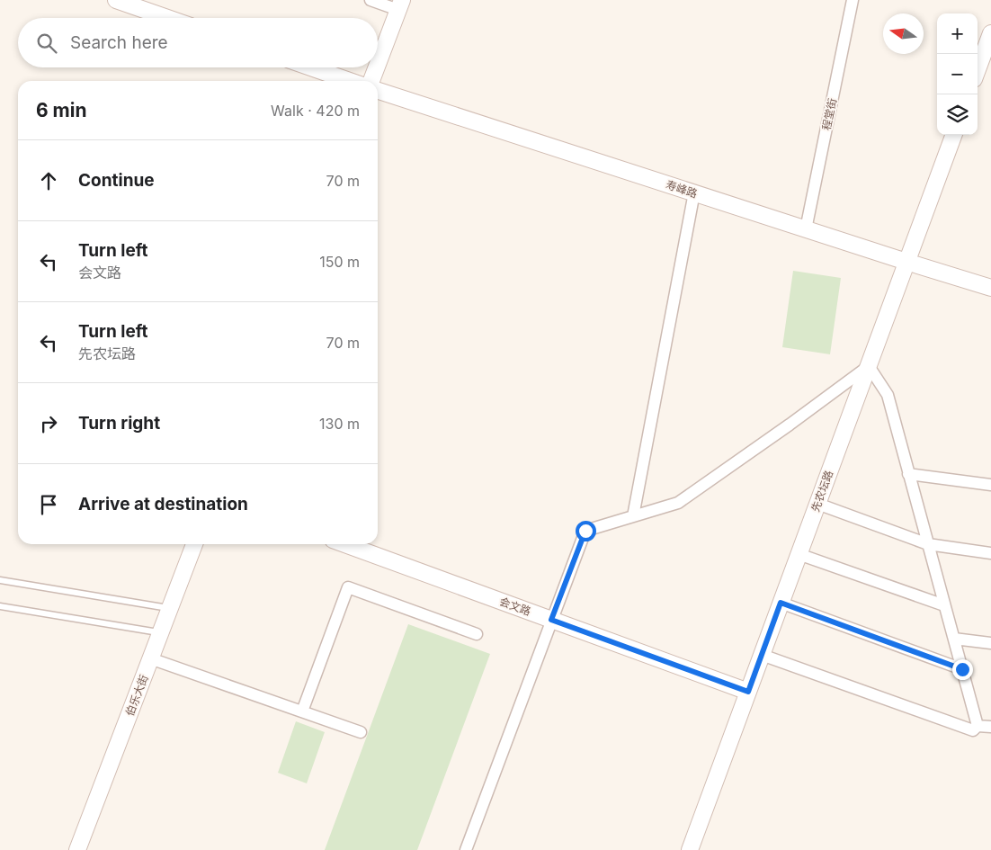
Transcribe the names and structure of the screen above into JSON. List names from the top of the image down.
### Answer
{
  "streets": {
    "street": [
      "程堂街",
      "寿峰路",
      "先农坛路",
      "会文路",
      "伯乐大街"
    ]
  },
  "crossings": [
    ["程堂街", "寿峰路"],
    ["寿峰路", "先农坛路"],
    ["先农坛路", "会文路"]
  ],
  "north": "left",
  "page": {
    "map_buttons": ["+", "−"],
    "search": "Search here",
    "heading": ["6 min", "Walk · 420 m"],
    "list": [
      ["Continue", "70 m"],
      ["Turn left", "会文路", "150 m"],
      ["Turn left", "先农坛路", "70 m"],
      ["Turn right", "130 m"],
      "Arrive at destination"
    ]
  }
}
